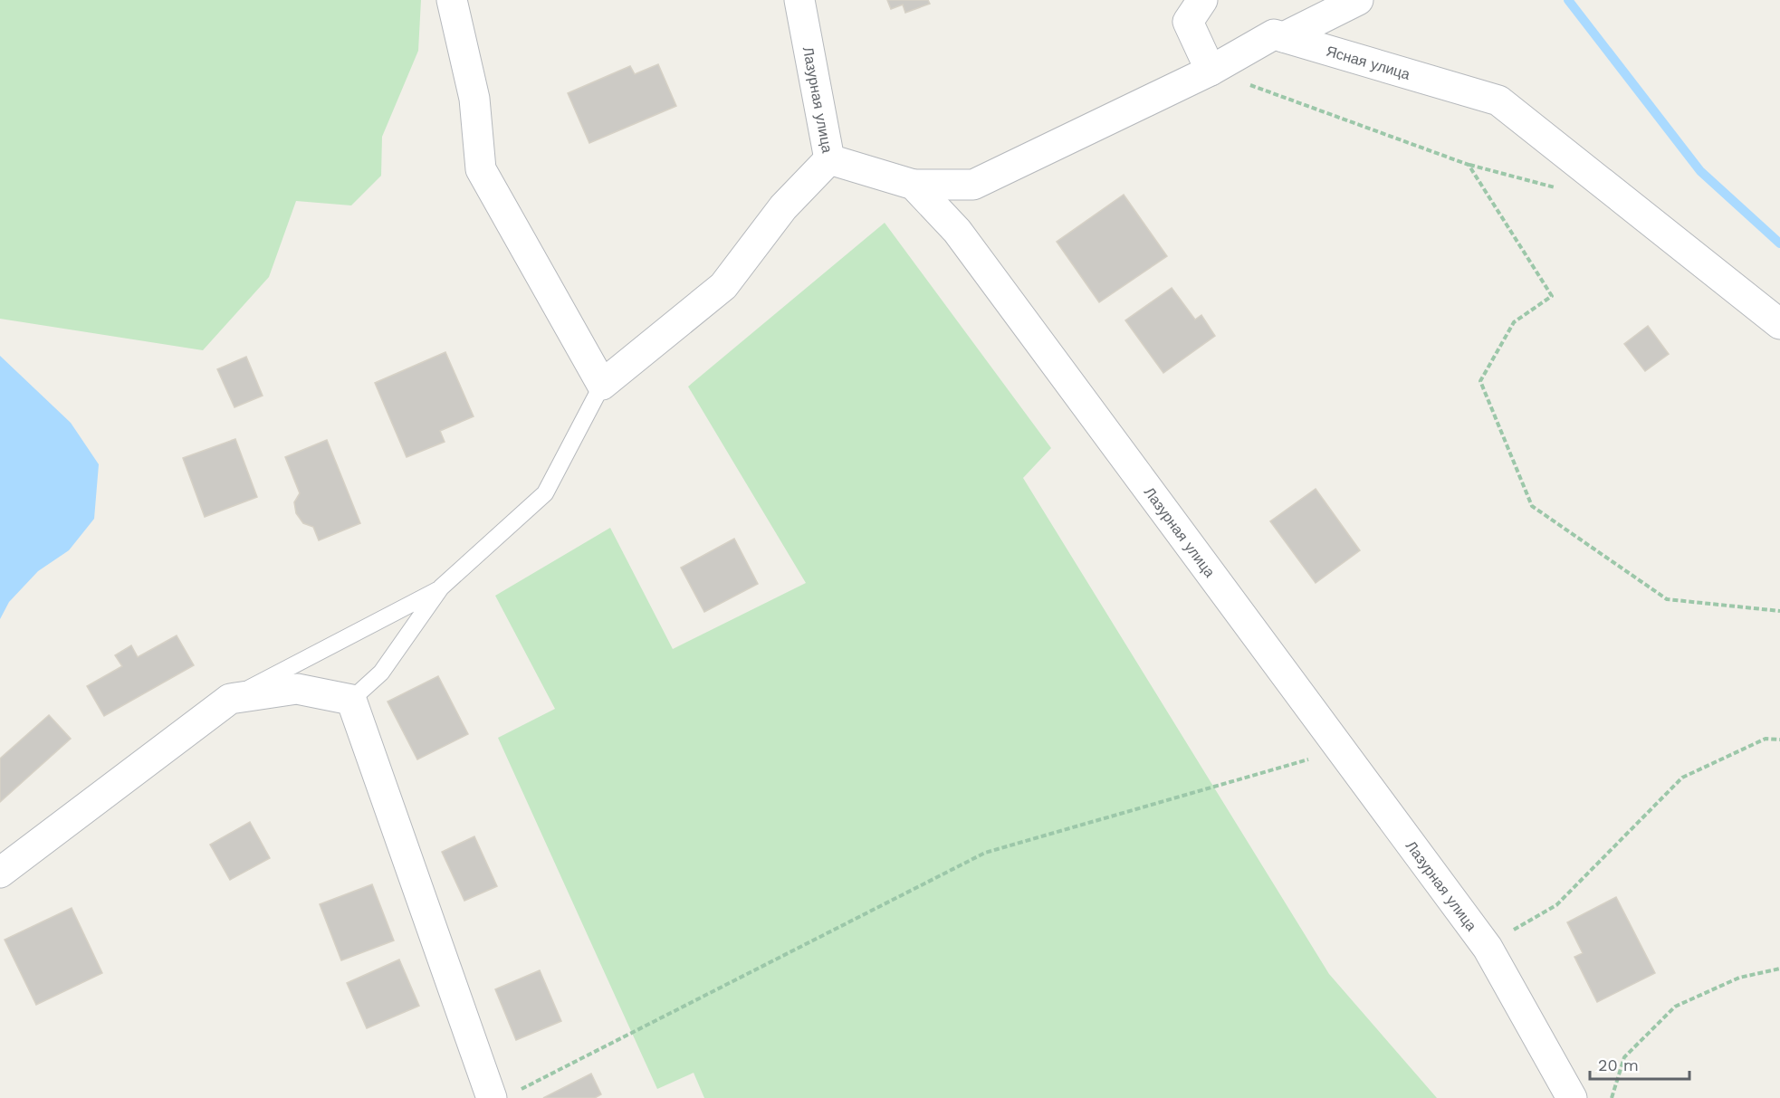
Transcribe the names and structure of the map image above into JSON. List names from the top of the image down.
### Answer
{
  "streets": {
    "street": ["Ясная улица", "Лазурная улица"]
  },
  "crossings": [
    ["Ясная улица", "Лазурная улица"]
  ],
  "scale_bar": "20 m"
}
